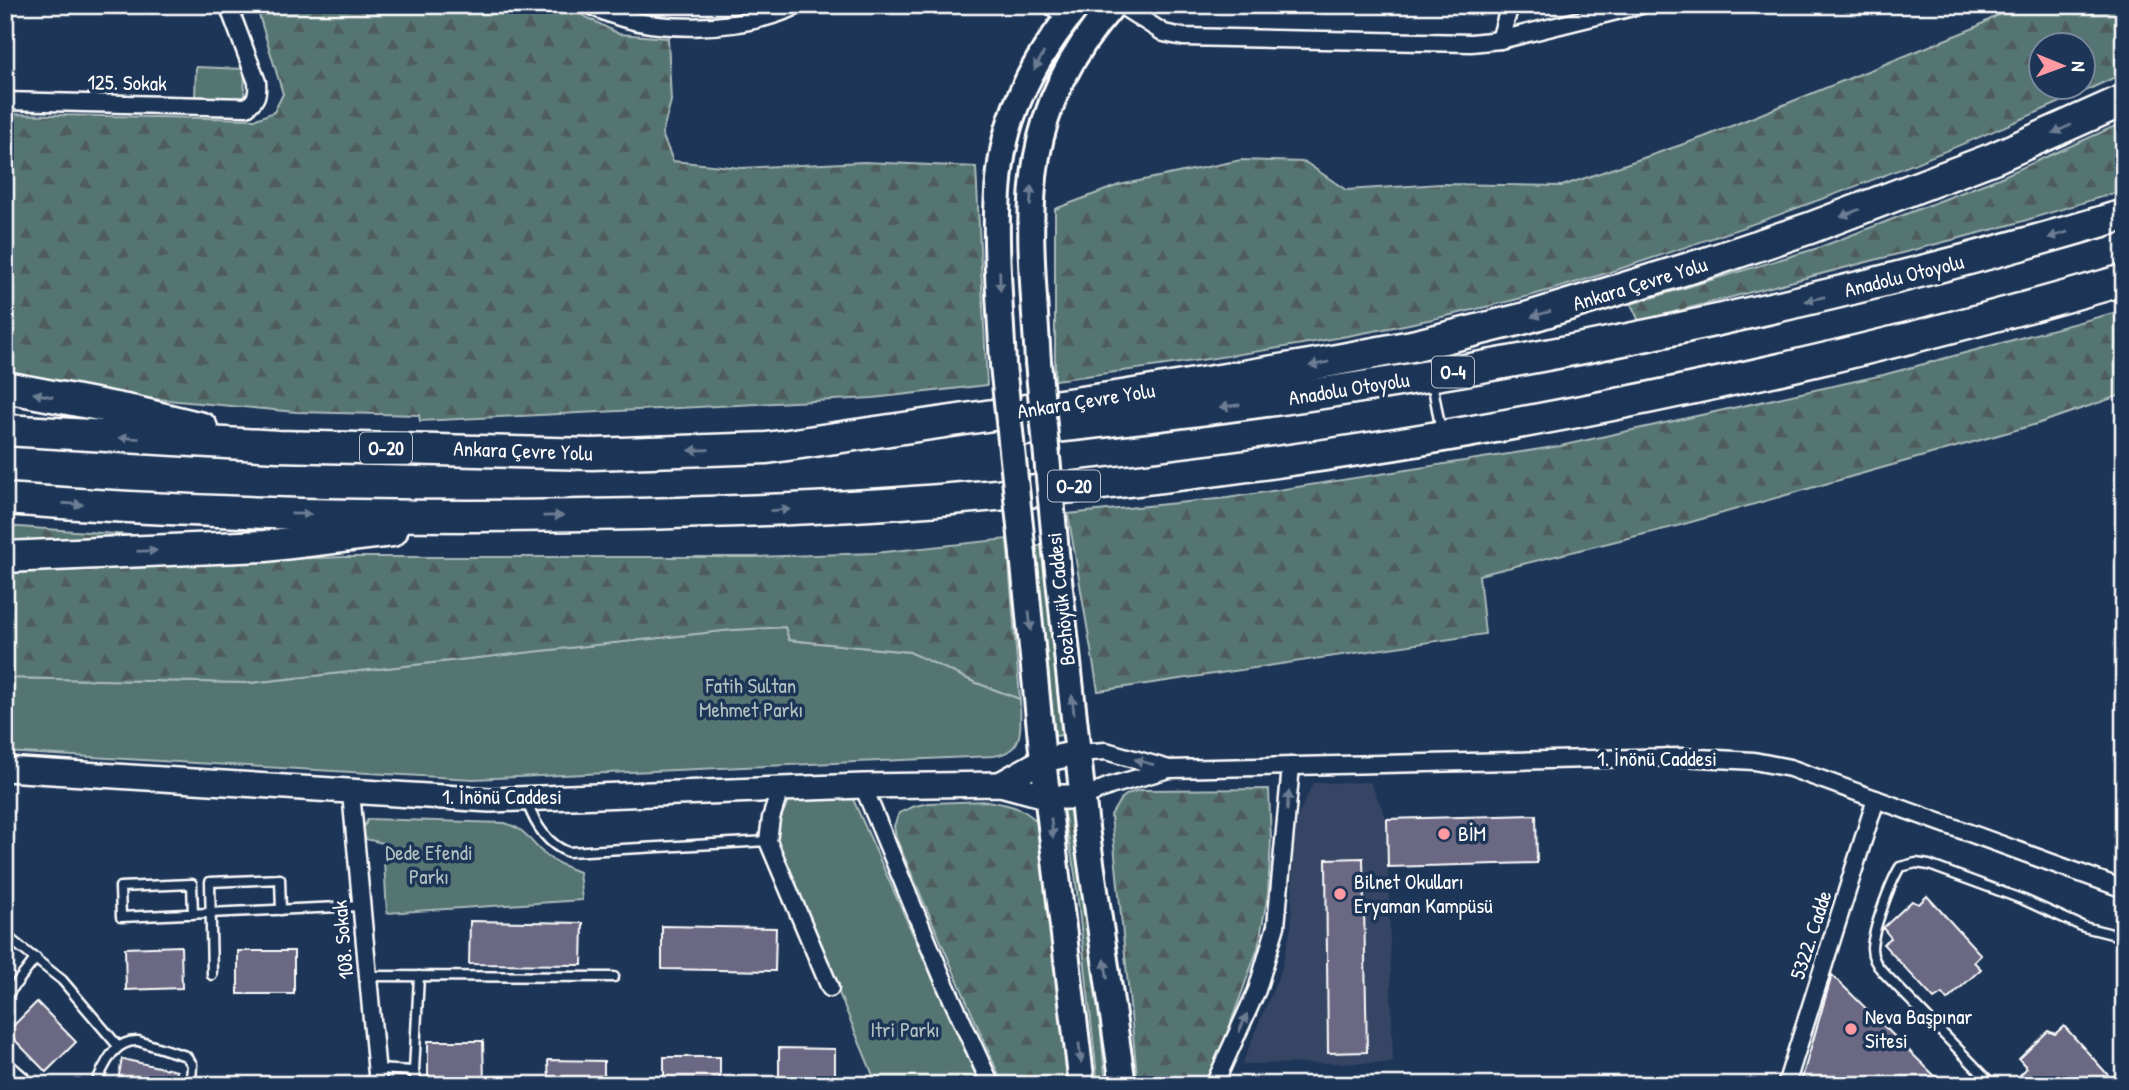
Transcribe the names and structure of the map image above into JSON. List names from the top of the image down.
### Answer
{
  "streets": {
    "highway": [
      "Anadolu Otoyolu",
      "Ankara Çevre Yolu",
      "O-4",
      "O-20"
    ],
    "main road": ["Bozhöyük Caddesi"],
    "street": [
      "125. Sokak",
      "1. İnönü Caddesi",
      "5322. Cadde",
      "108. Sokak"
    ]
  },
  "crossings": [
    ["Anadolu Otoyolu", "Ankara Çevre Yolu"],
    ["Bozhöyük Caddesi", "1. İnönü Caddesi"],
    ["1. İnönü Caddesi", "5322. Cadde"],
    ["1. İnönü Caddesi", "108. Sokak"]
  ],
  "parks": ["Fatih Sultan Mehmet Parkı", "Dede Efendi Parkı", "Itri Parkı"],
  "places": ["BİM", "Bilnet Okulları Eryaman Kampüsü", "Neva Başpınar Sitesi"],
  "north": "right"
}
